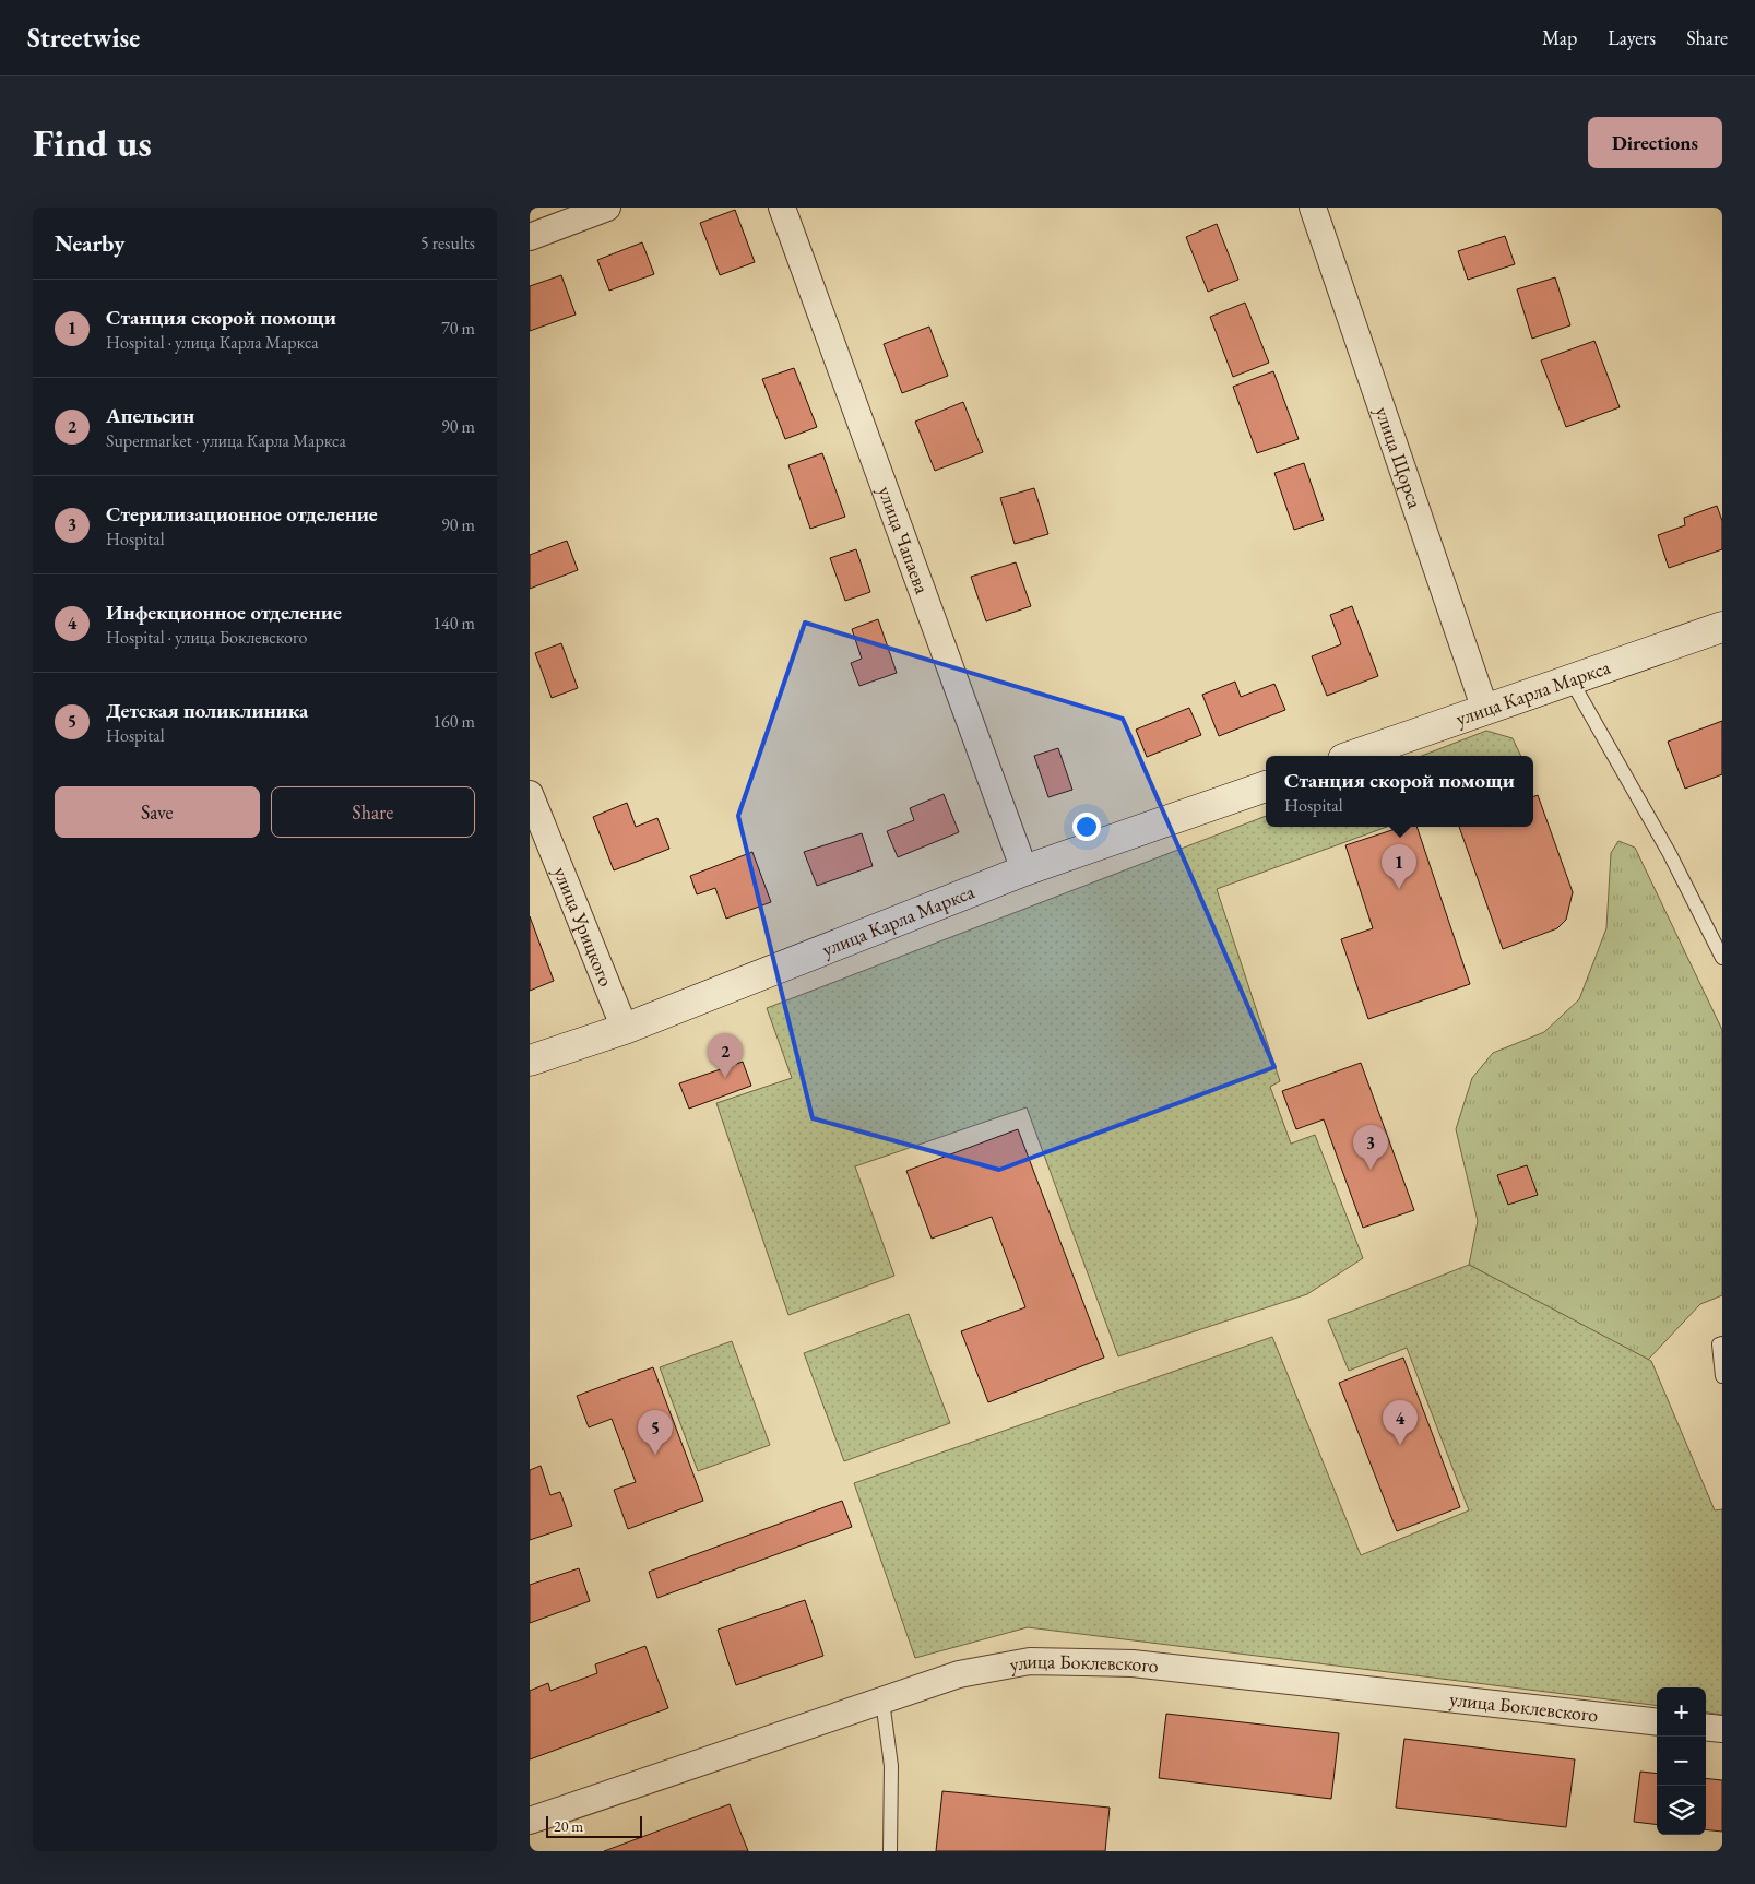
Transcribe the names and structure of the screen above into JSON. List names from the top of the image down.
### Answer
{
  "streets": {
    "main road": ["улица Карла Маркса"],
    "street": [
      "улица Щорса",
      "улица Чапаева",
      "улица Урицкого",
      "улица Боклевского"
    ]
  },
  "crossings": [
    ["улица Щорса", "улица Карла Маркса"],
    ["улица Чапаева", "улица Карла Маркса"],
    ["улица Карла Маркса", "улица Урицкого"]
  ],
  "scale_bar": "20 m",
  "page": {
    "header": "Streetwise",
    "nav": ["Map", "Layers", "Share"],
    "buttons": [
      "Directions",
      ["Save", "Share"]
    ],
    "title": "Find us",
    "heading": ["Nearby", "5 results"],
    "list": [
      {
        "mark": "1",
        "name": "Станция скорой помощи",
        "note": "Hospital · улица Карла Маркса",
        "value": "70 m"
      },
      {
        "mark": "2",
        "name": "Апельсин",
        "note": "Supermarket · улица Карла Маркса",
        "value": "90 m"
      },
      {
        "mark": "3",
        "name": "Стерилизационное отделение",
        "note": "Hospital",
        "value": "90 m"
      },
      {
        "mark": "4",
        "name": "Инфекционное отделение",
        "note": "Hospital · улица Боклевского",
        "value": "140 m"
      },
      {
        "mark": "5",
        "name": "Детская поликлиника",
        "note": "Hospital",
        "value": "160 m"
      }
    ],
    "popup": ["Станция скорой помощи", "Hospital"],
    "pins": [
      "1",
      "2",
      "3",
      "4",
      "5"
    ],
    "map_buttons": ["+", "−"],
    "scale": "20 m"
  }
}
